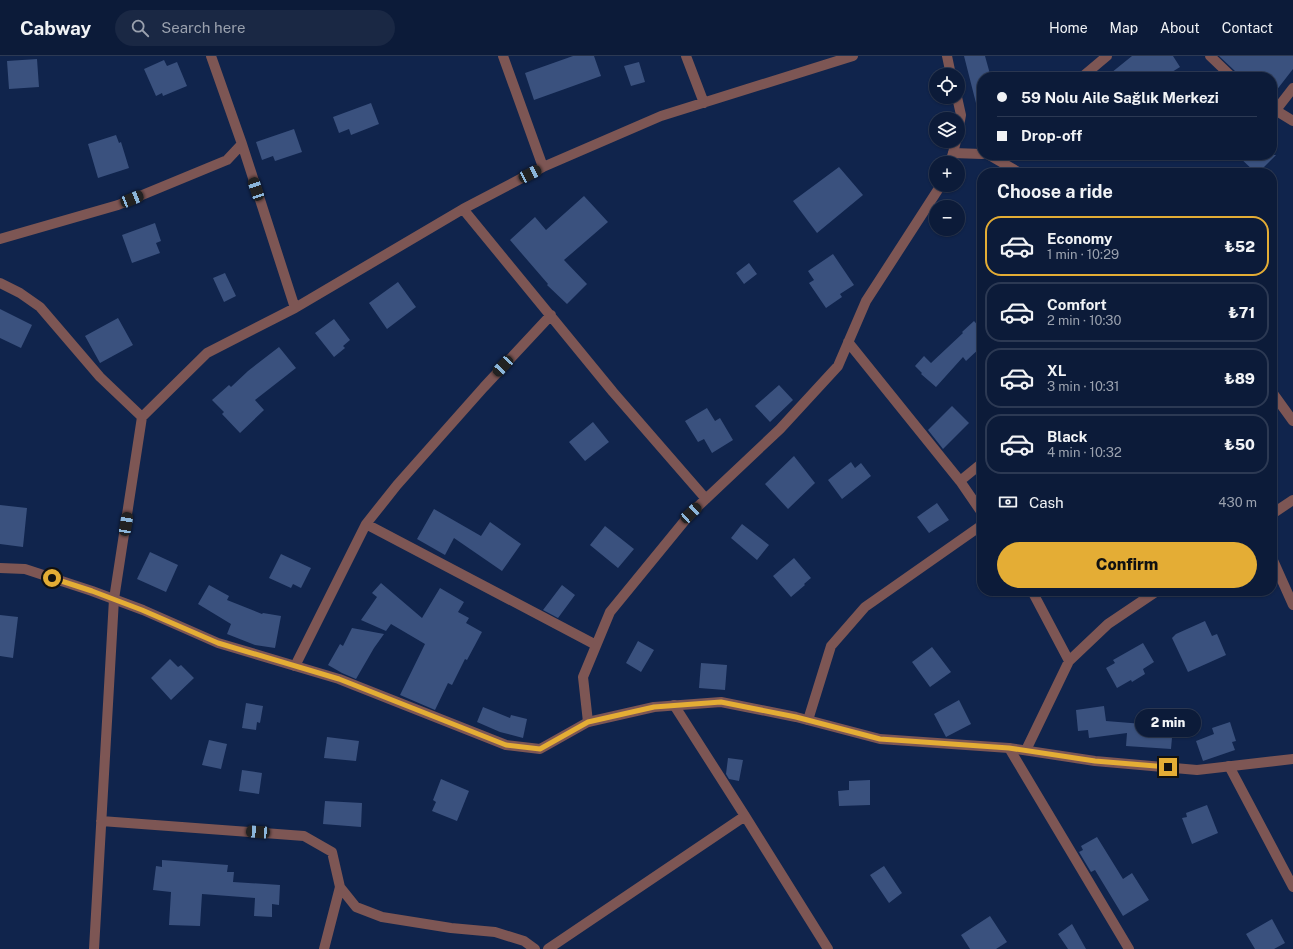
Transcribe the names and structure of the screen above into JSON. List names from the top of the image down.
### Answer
{
  "page": {
    "header": "Cabway",
    "search": "Search here",
    "nav": [
      "Home",
      "Map",
      "About",
      "Contact"
    ],
    "map_buttons": ["+", "−"],
    "banner": ["59 Nolu Aile Sağlık Merkezi", "Drop-off"],
    "heading": "Choose a ride",
    "list": [
      {
        "name": "Economy",
        "note": "1 min · 10:29",
        "value": "₺52"
      },
      {
        "name": "Comfort",
        "note": "2 min · 10:30",
        "value": "₺71"
      },
      {
        "name": "XL",
        "note": "3 min · 10:31",
        "value": "₺89"
      },
      {
        "name": "Black",
        "note": "4 min · 10:32",
        "value": "₺50"
      }
    ],
    "pay": ["Cash", "430 m"],
    "buttons": "Confirm",
    "bubble": "2 min"
  }
}
